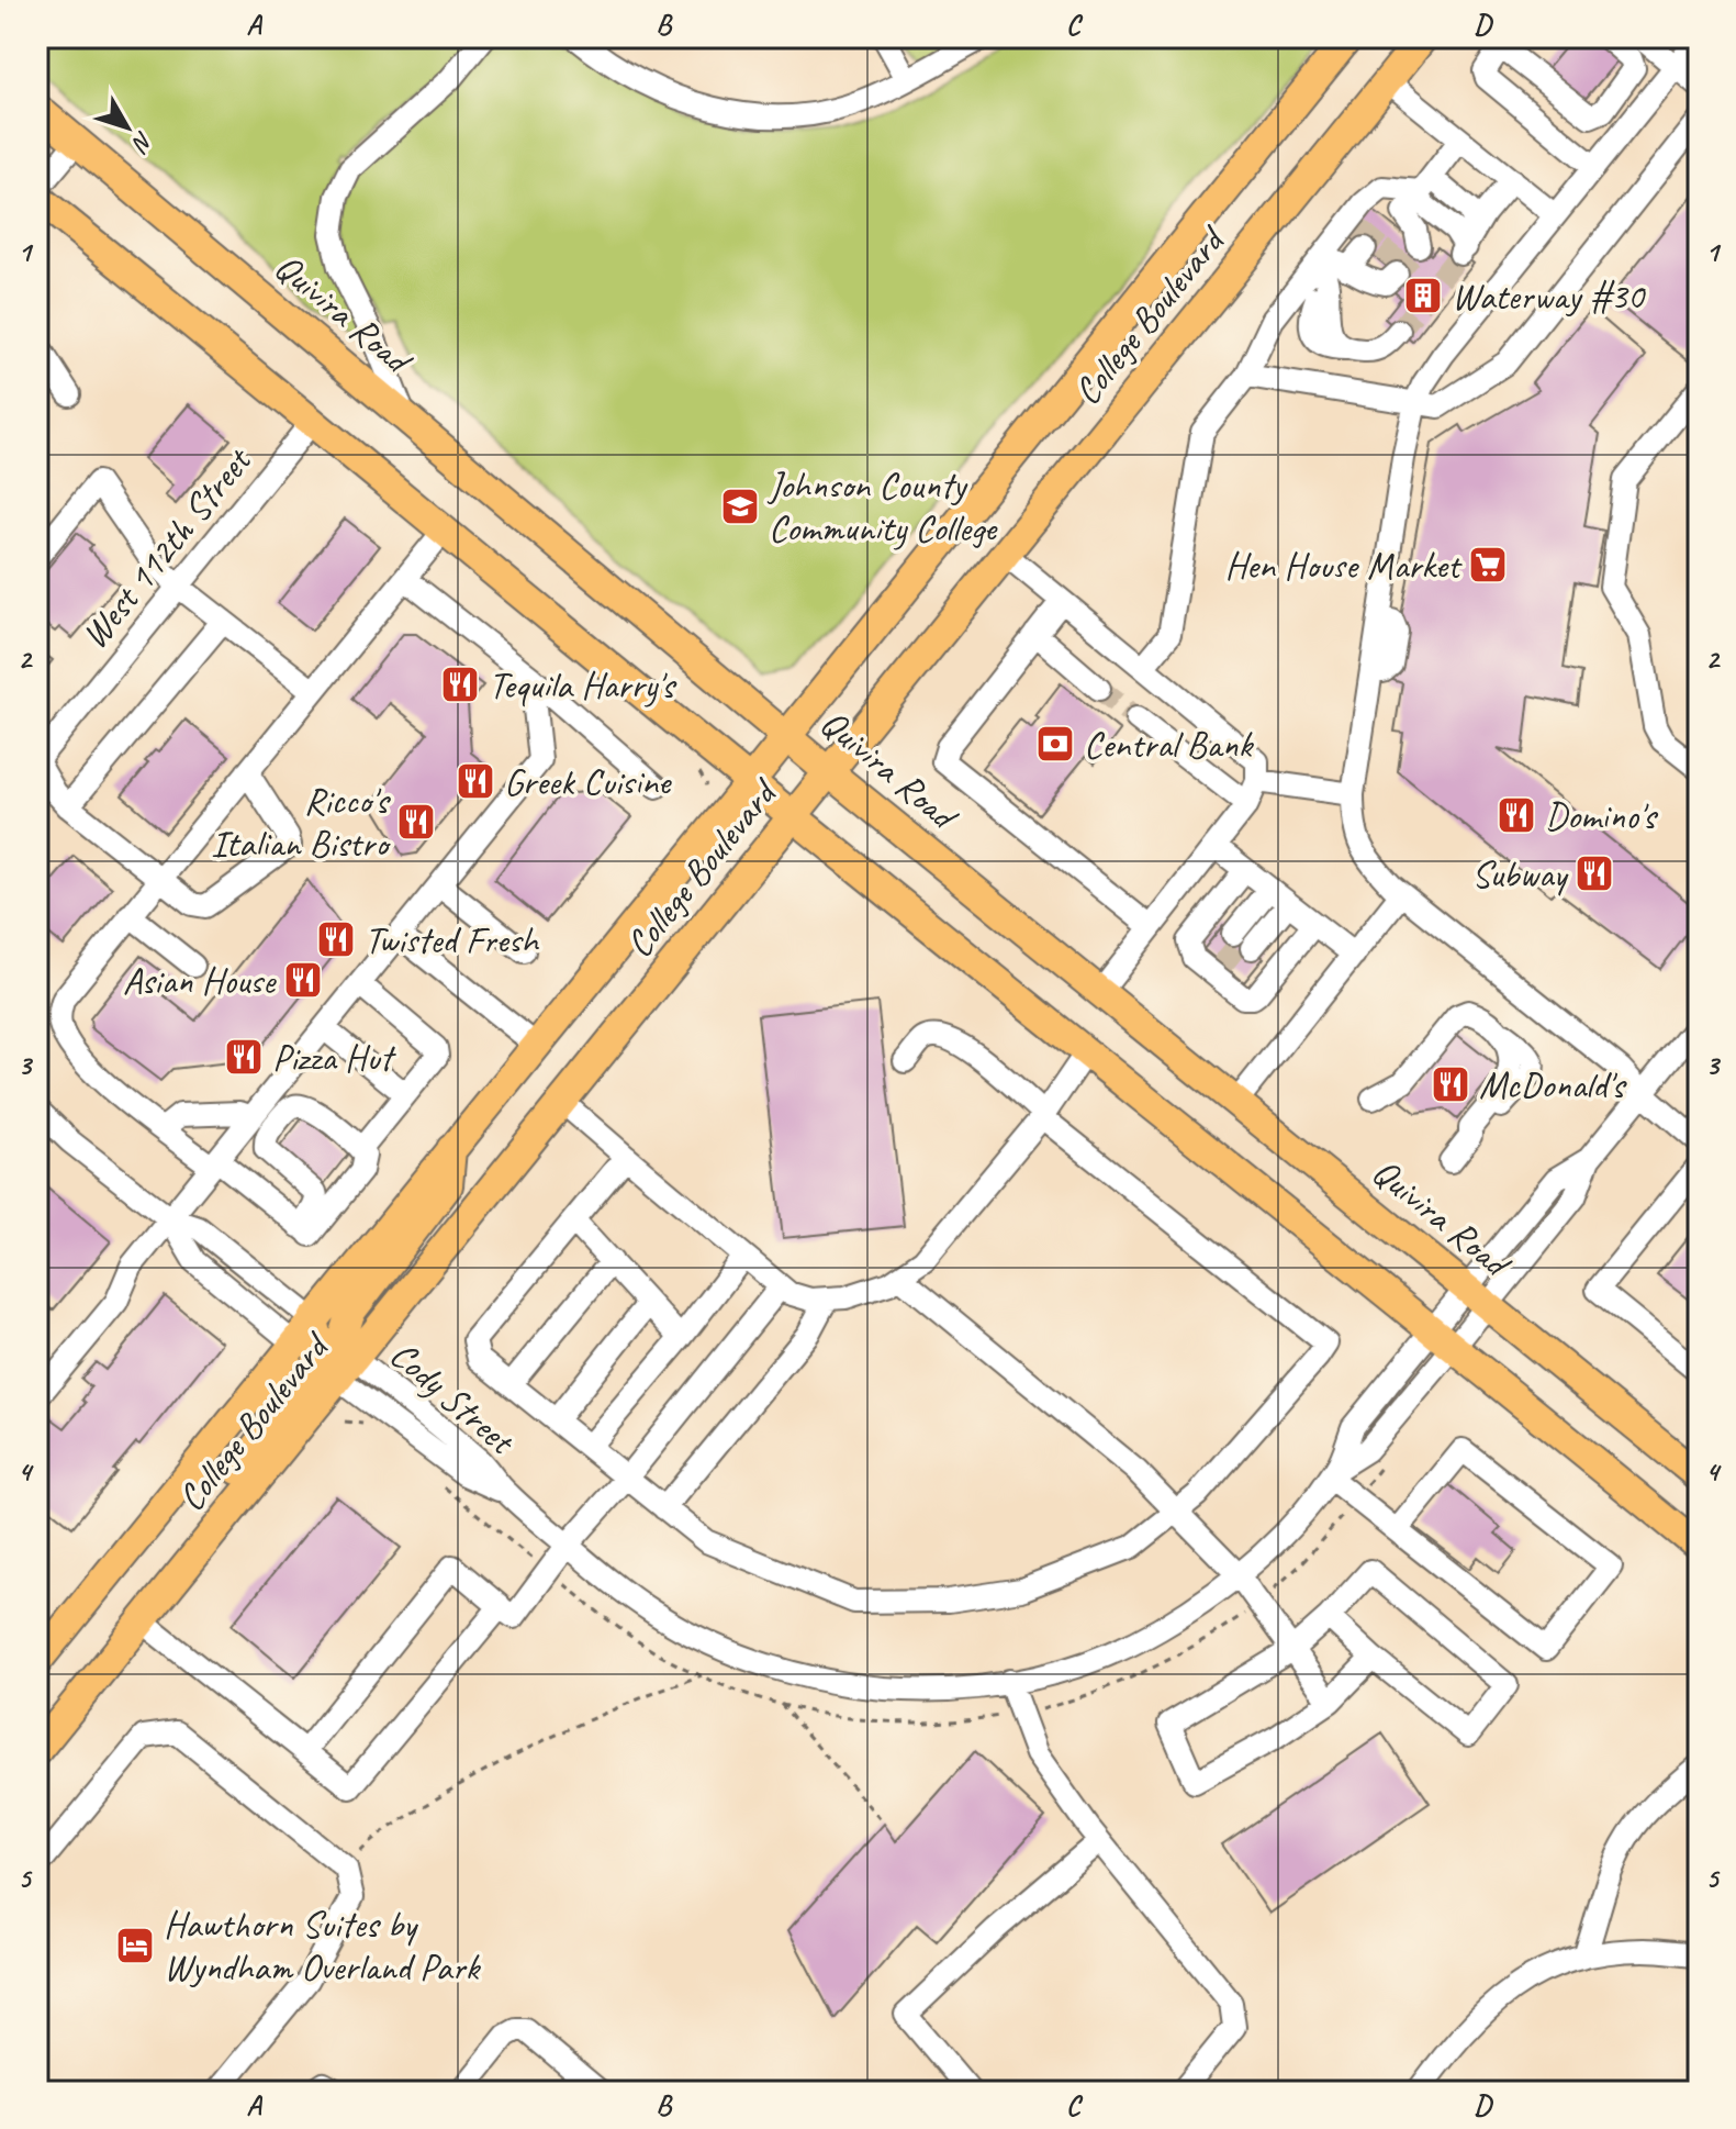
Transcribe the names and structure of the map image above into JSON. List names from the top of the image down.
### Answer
{
  "streets": {
    "main road": ["Quivira Road", "College Boulevard"],
    "street": ["West 112th Street", "Cody Street"]
  },
  "crossings": [
    ["Quivira Road", "College Boulevard"],
    ["Quivira Road", "Cody Street"],
    ["College Boulevard", "Cody Street"]
  ],
  "places": {
    "building": ["Waterway #30"],
    "school or university": ["Johnson County Community College"],
    "supermarket": ["Hen House Market"],
    "restaurant": [
      "Tequila Harry's",
      "Greek Cuisine",
      "Domino's",
      "Ricco's Italian Bistro",
      "Subway",
      "Twisted Fresh",
      "Asian House",
      "Pizza Hut",
      "McDonald's"
    ],
    "bank": ["Central Bank"],
    "hotel": ["Hawthorn Suites by Wyndham Overland Park"]
  },
  "north": "bottom right",
  "grid": {
    "columns": [
      "A",
      "B",
      "C",
      "D"
    ],
    "rows": [
      "1",
      "2",
      "3",
      "4",
      "5"
    ]
  }
}
